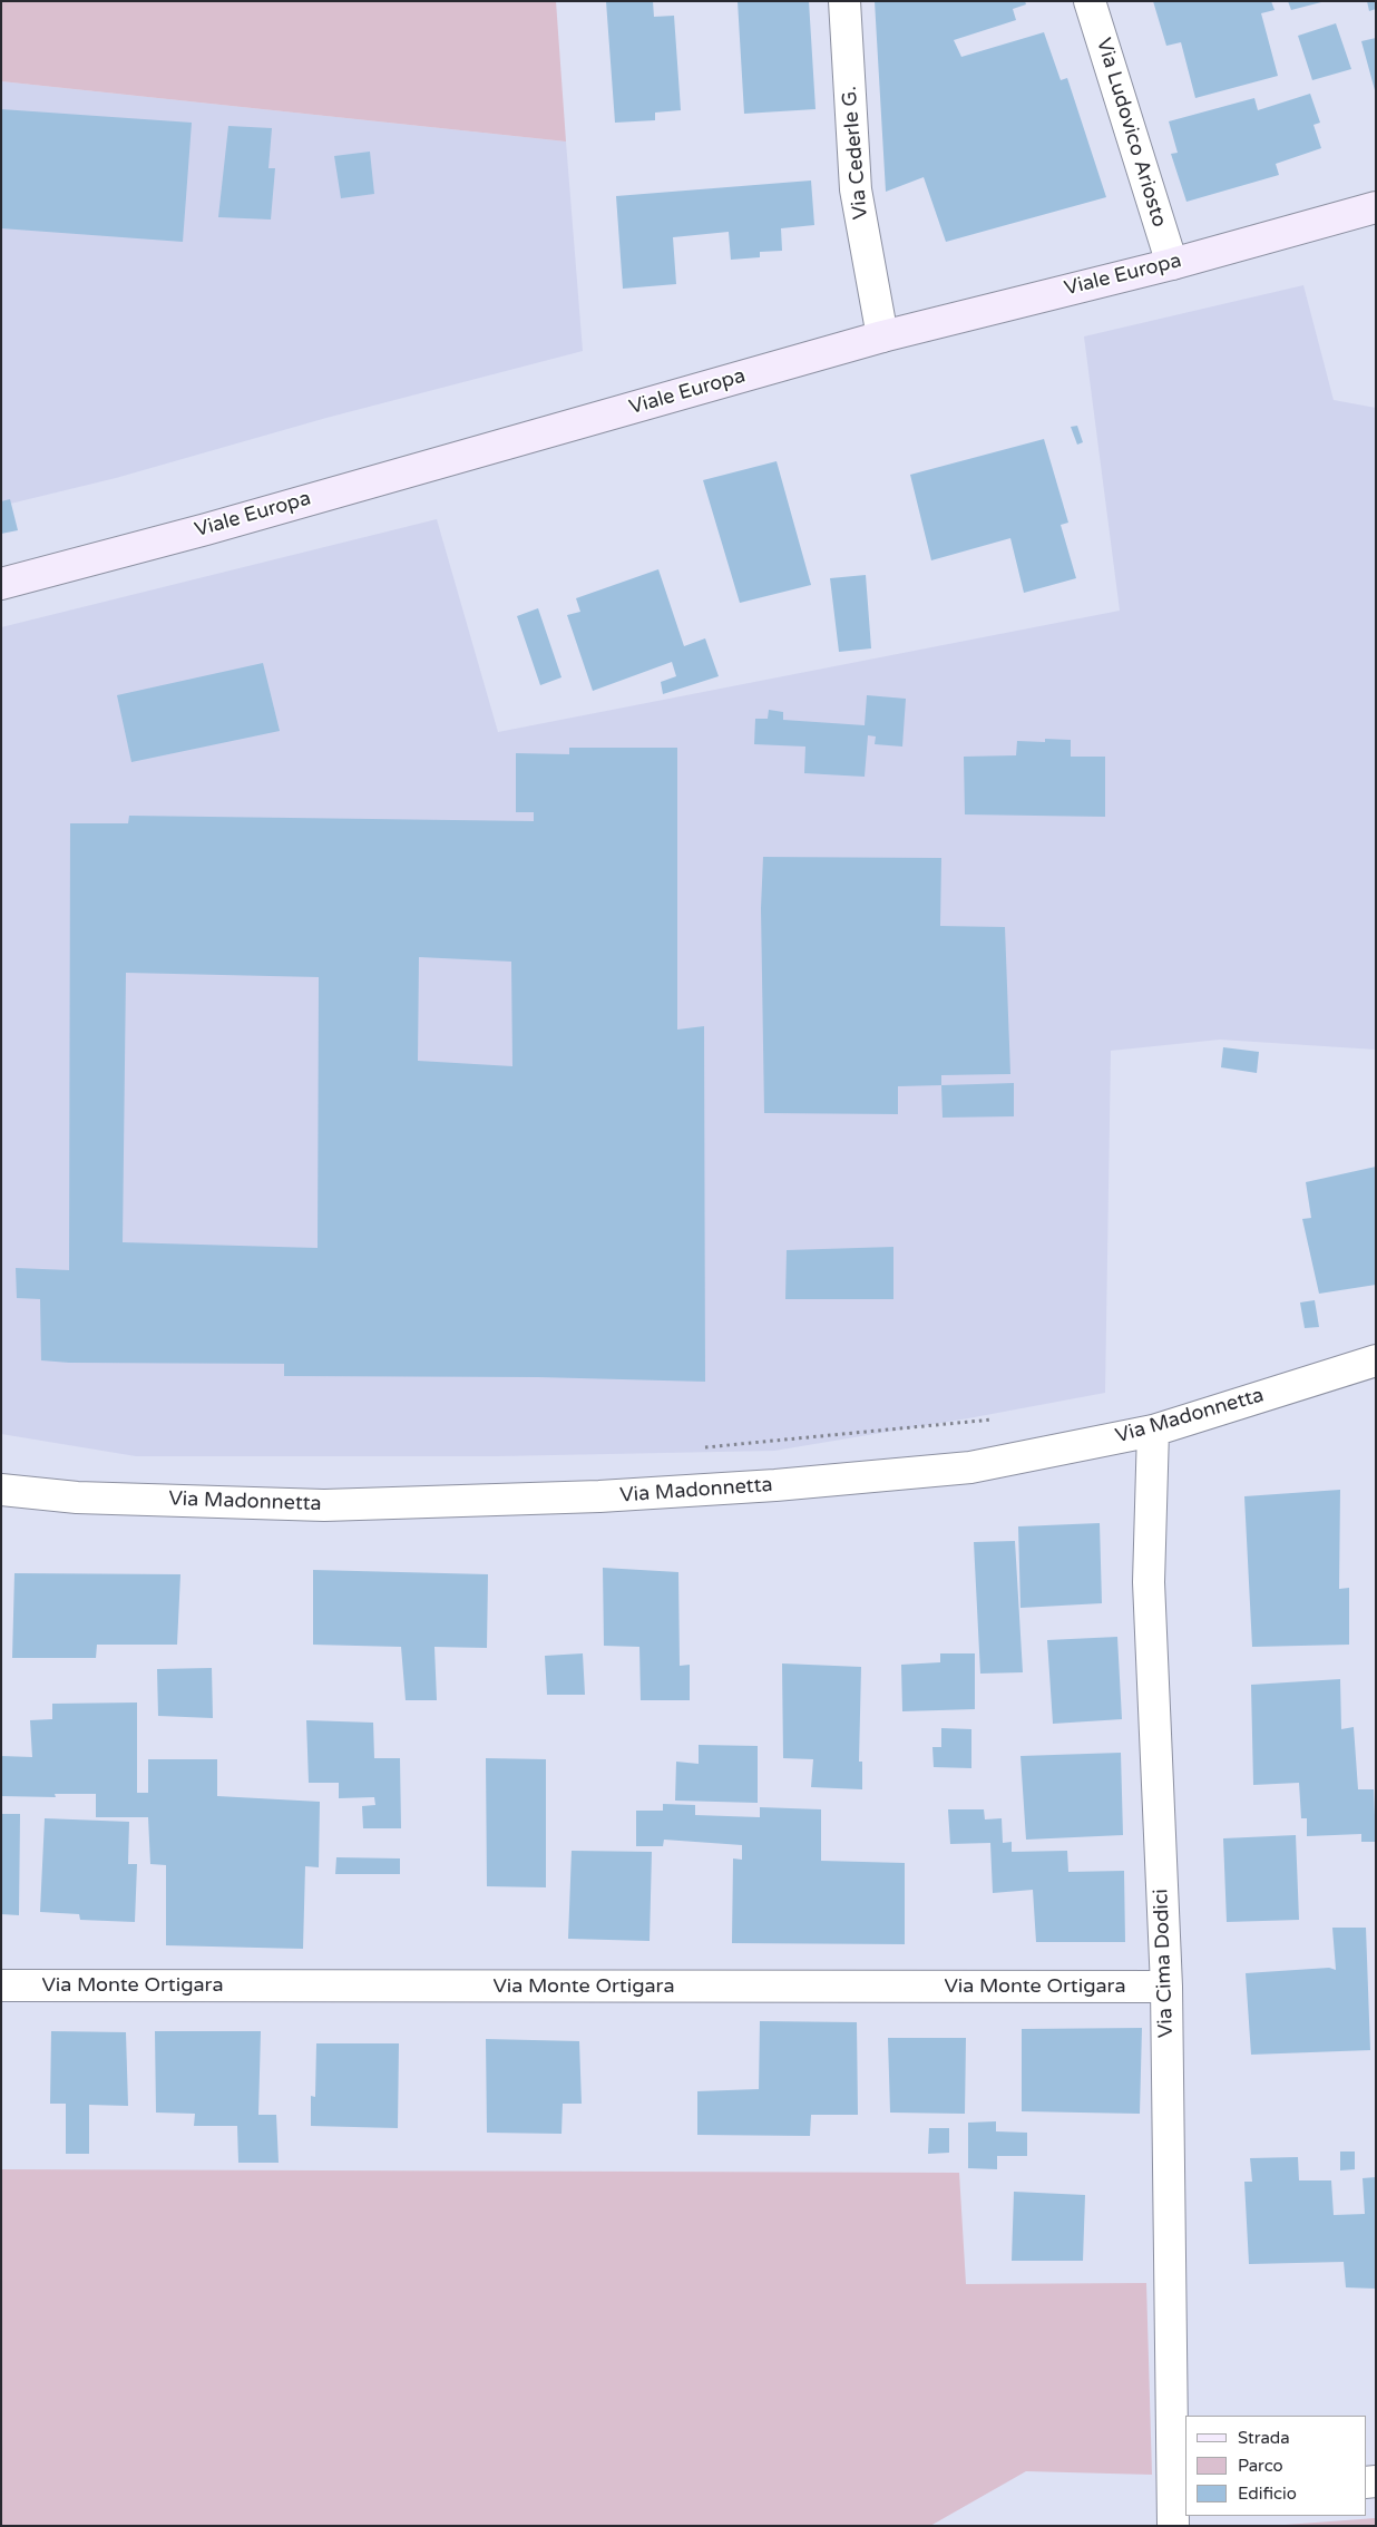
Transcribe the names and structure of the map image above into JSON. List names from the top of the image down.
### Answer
{
  "streets": {
    "main road": ["Viale Europa"],
    "street": [
      "Via Ludovico Ariosto",
      "Via Cederle G.",
      "Via Madonnetta",
      "Via Cima Dodici",
      "Via Monte Ortigara"
    ]
  },
  "crossings": [
    ["Via Ludovico Ariosto", "Viale Europa"],
    ["Via Cederle G.", "Viale Europa"],
    ["Via Madonnetta", "Via Cima Dodici"],
    ["Via Cima Dodici", "Via Monte Ortigara"]
  ],
  "legend": ["Strada", "Parco", "Edificio"]
}
